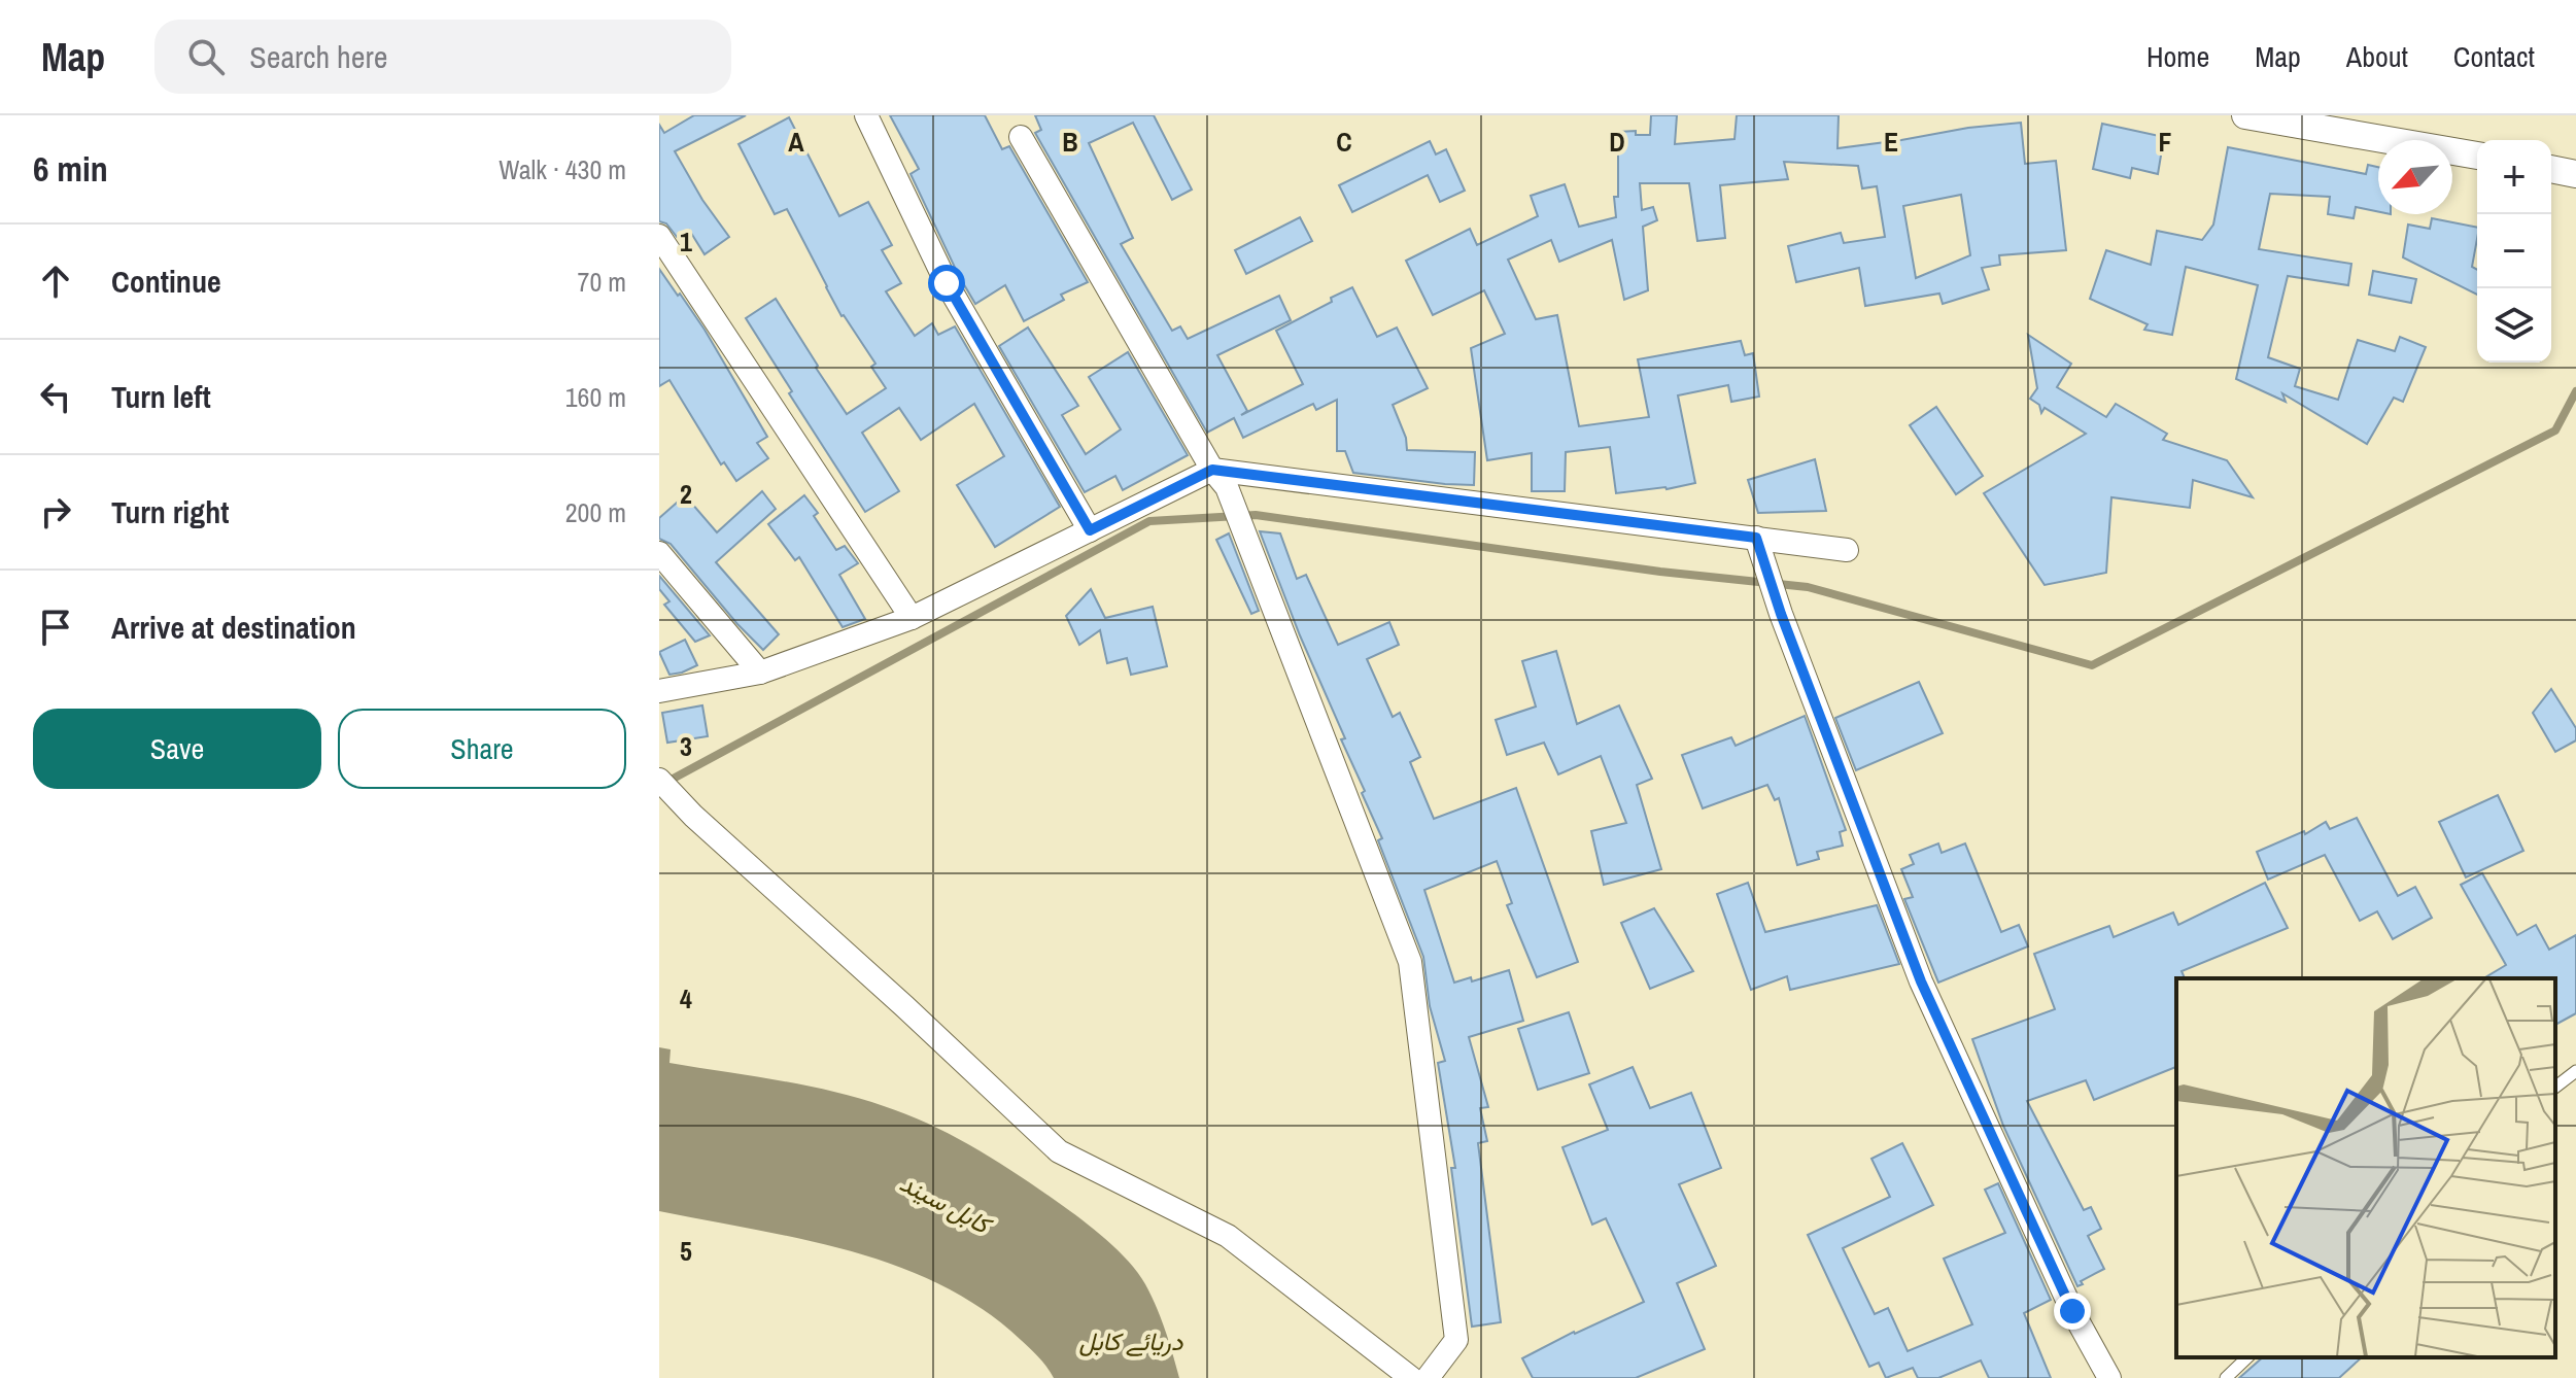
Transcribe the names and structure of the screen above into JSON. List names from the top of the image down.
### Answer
{
  "water": ["کابل سيند", "دریائے کابل"],
  "north": "bottom left",
  "page": {
    "header": "Map",
    "search": "Search here",
    "nav": [
      "Home",
      "Map",
      "About",
      "Contact"
    ],
    "heading": ["6 min", "Walk · 430 m"],
    "map_buttons": ["+", "−"],
    "list": [
      ["Continue", "70 m"],
      ["Turn left", "160 m"],
      ["Turn right", "200 m"],
      "Arrive at destination"
    ],
    "buttons": ["Save", "Share"]
  },
  "grid": {
    "columns": [
      "A",
      "B",
      "C",
      "D",
      "E",
      "F"
    ],
    "rows": [
      "1",
      "2",
      "3",
      "4",
      "5"
    ]
  }
}
